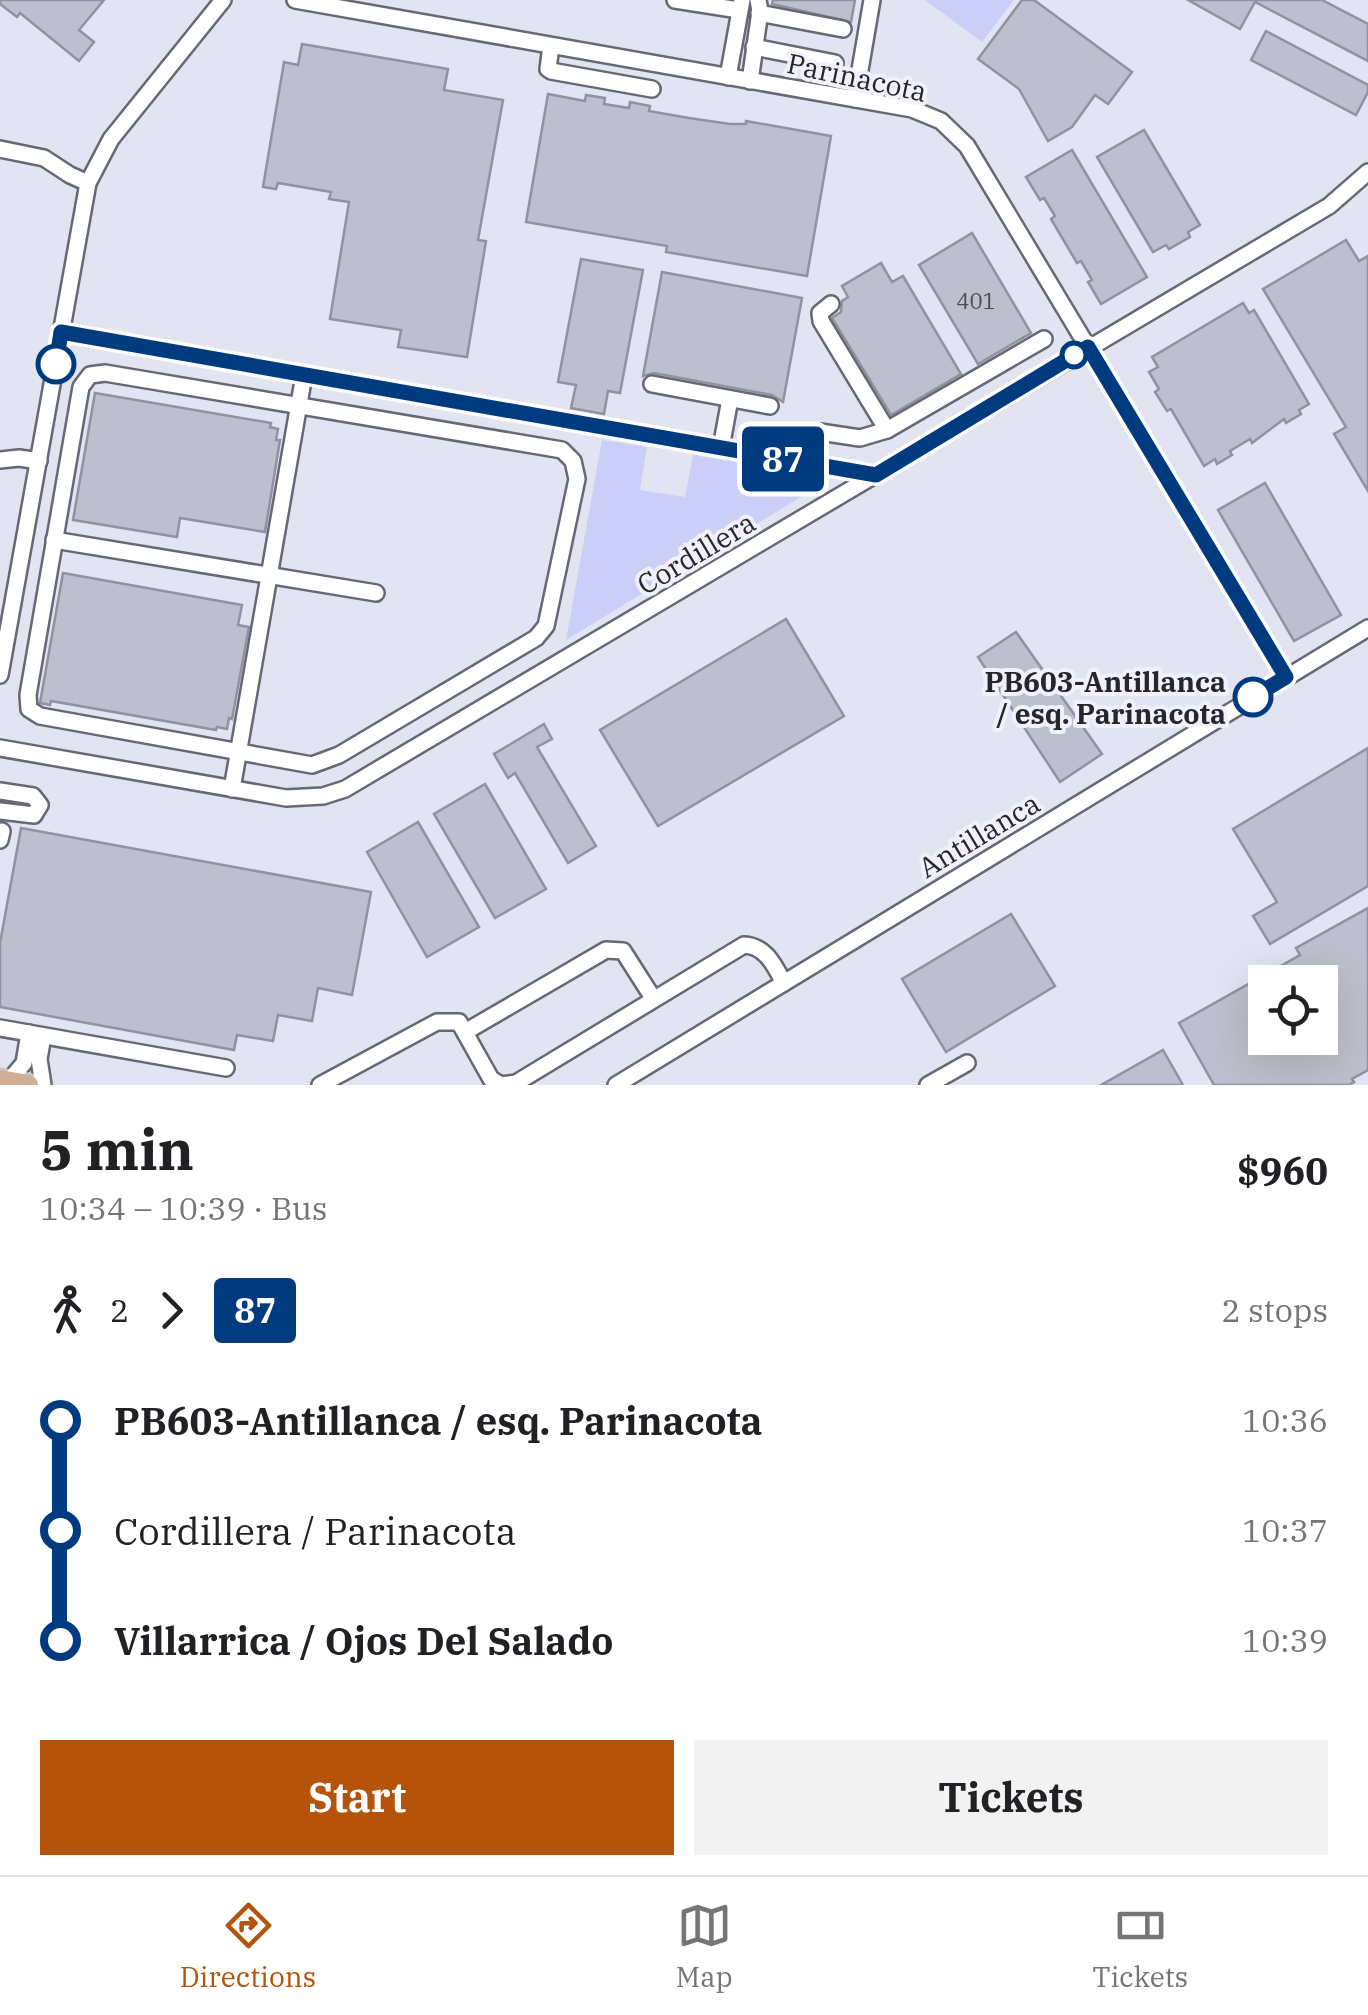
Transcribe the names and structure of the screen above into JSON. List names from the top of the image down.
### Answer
{
  "streets": {
    "street": ["Parinacota", "Cordillera", "Antillanca"]
  },
  "crossings": [
    ["Parinacota", "Cordillera"],
    ["Parinacota", "Antillanca"]
  ],
  "places": ["PB603-Antillanca / esq. Parinacota"],
  "lines": ["bus line 87"],
  "house_numbers": ["401"],
  "page": {
    "on_map": "87",
    "heading": ["5 min", "10:34 – 10:39 · Bus", "$960"],
    "legs": ["2", "87", "2 stops"],
    "list": [
      {
        "name": "PB603-Antillanca / esq. Parinacota",
        "value": "10:36"
      },
      {
        "name": "Cordillera / Parinacota",
        "value": "10:37"
      },
      {
        "name": "Villarrica / Ojos Del Salado",
        "value": "10:39"
      }
    ],
    "buttons": ["Start", "Tickets"],
    "tabs": ["Directions", "Map", "Tickets"]
  }
}
